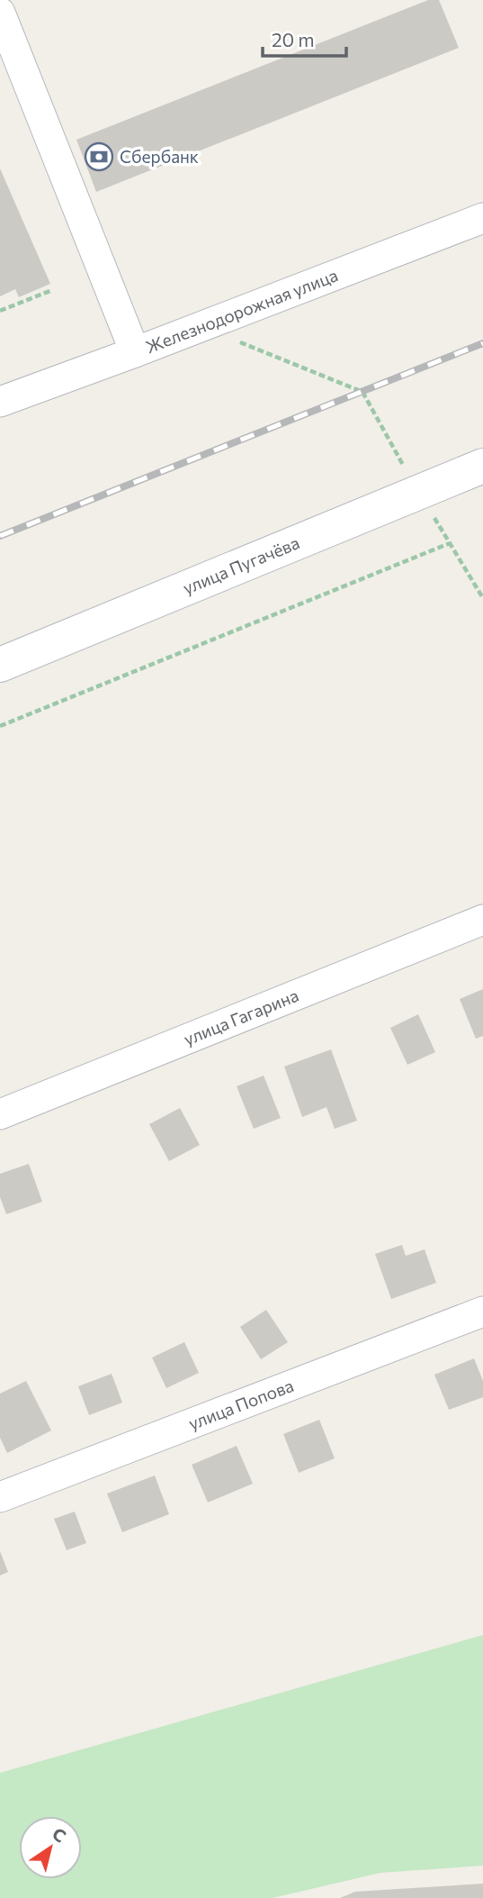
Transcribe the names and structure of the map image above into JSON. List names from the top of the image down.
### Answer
{
  "streets": {
    "street": [
      "Железнодорожная улица",
      "улица Пугачёва",
      "улица Гагарина",
      "улица Попова"
    ]
  },
  "places": {
    "bank": ["Сбербанк"]
  },
  "scale_bar": "20 m",
  "north": "top right"
}
